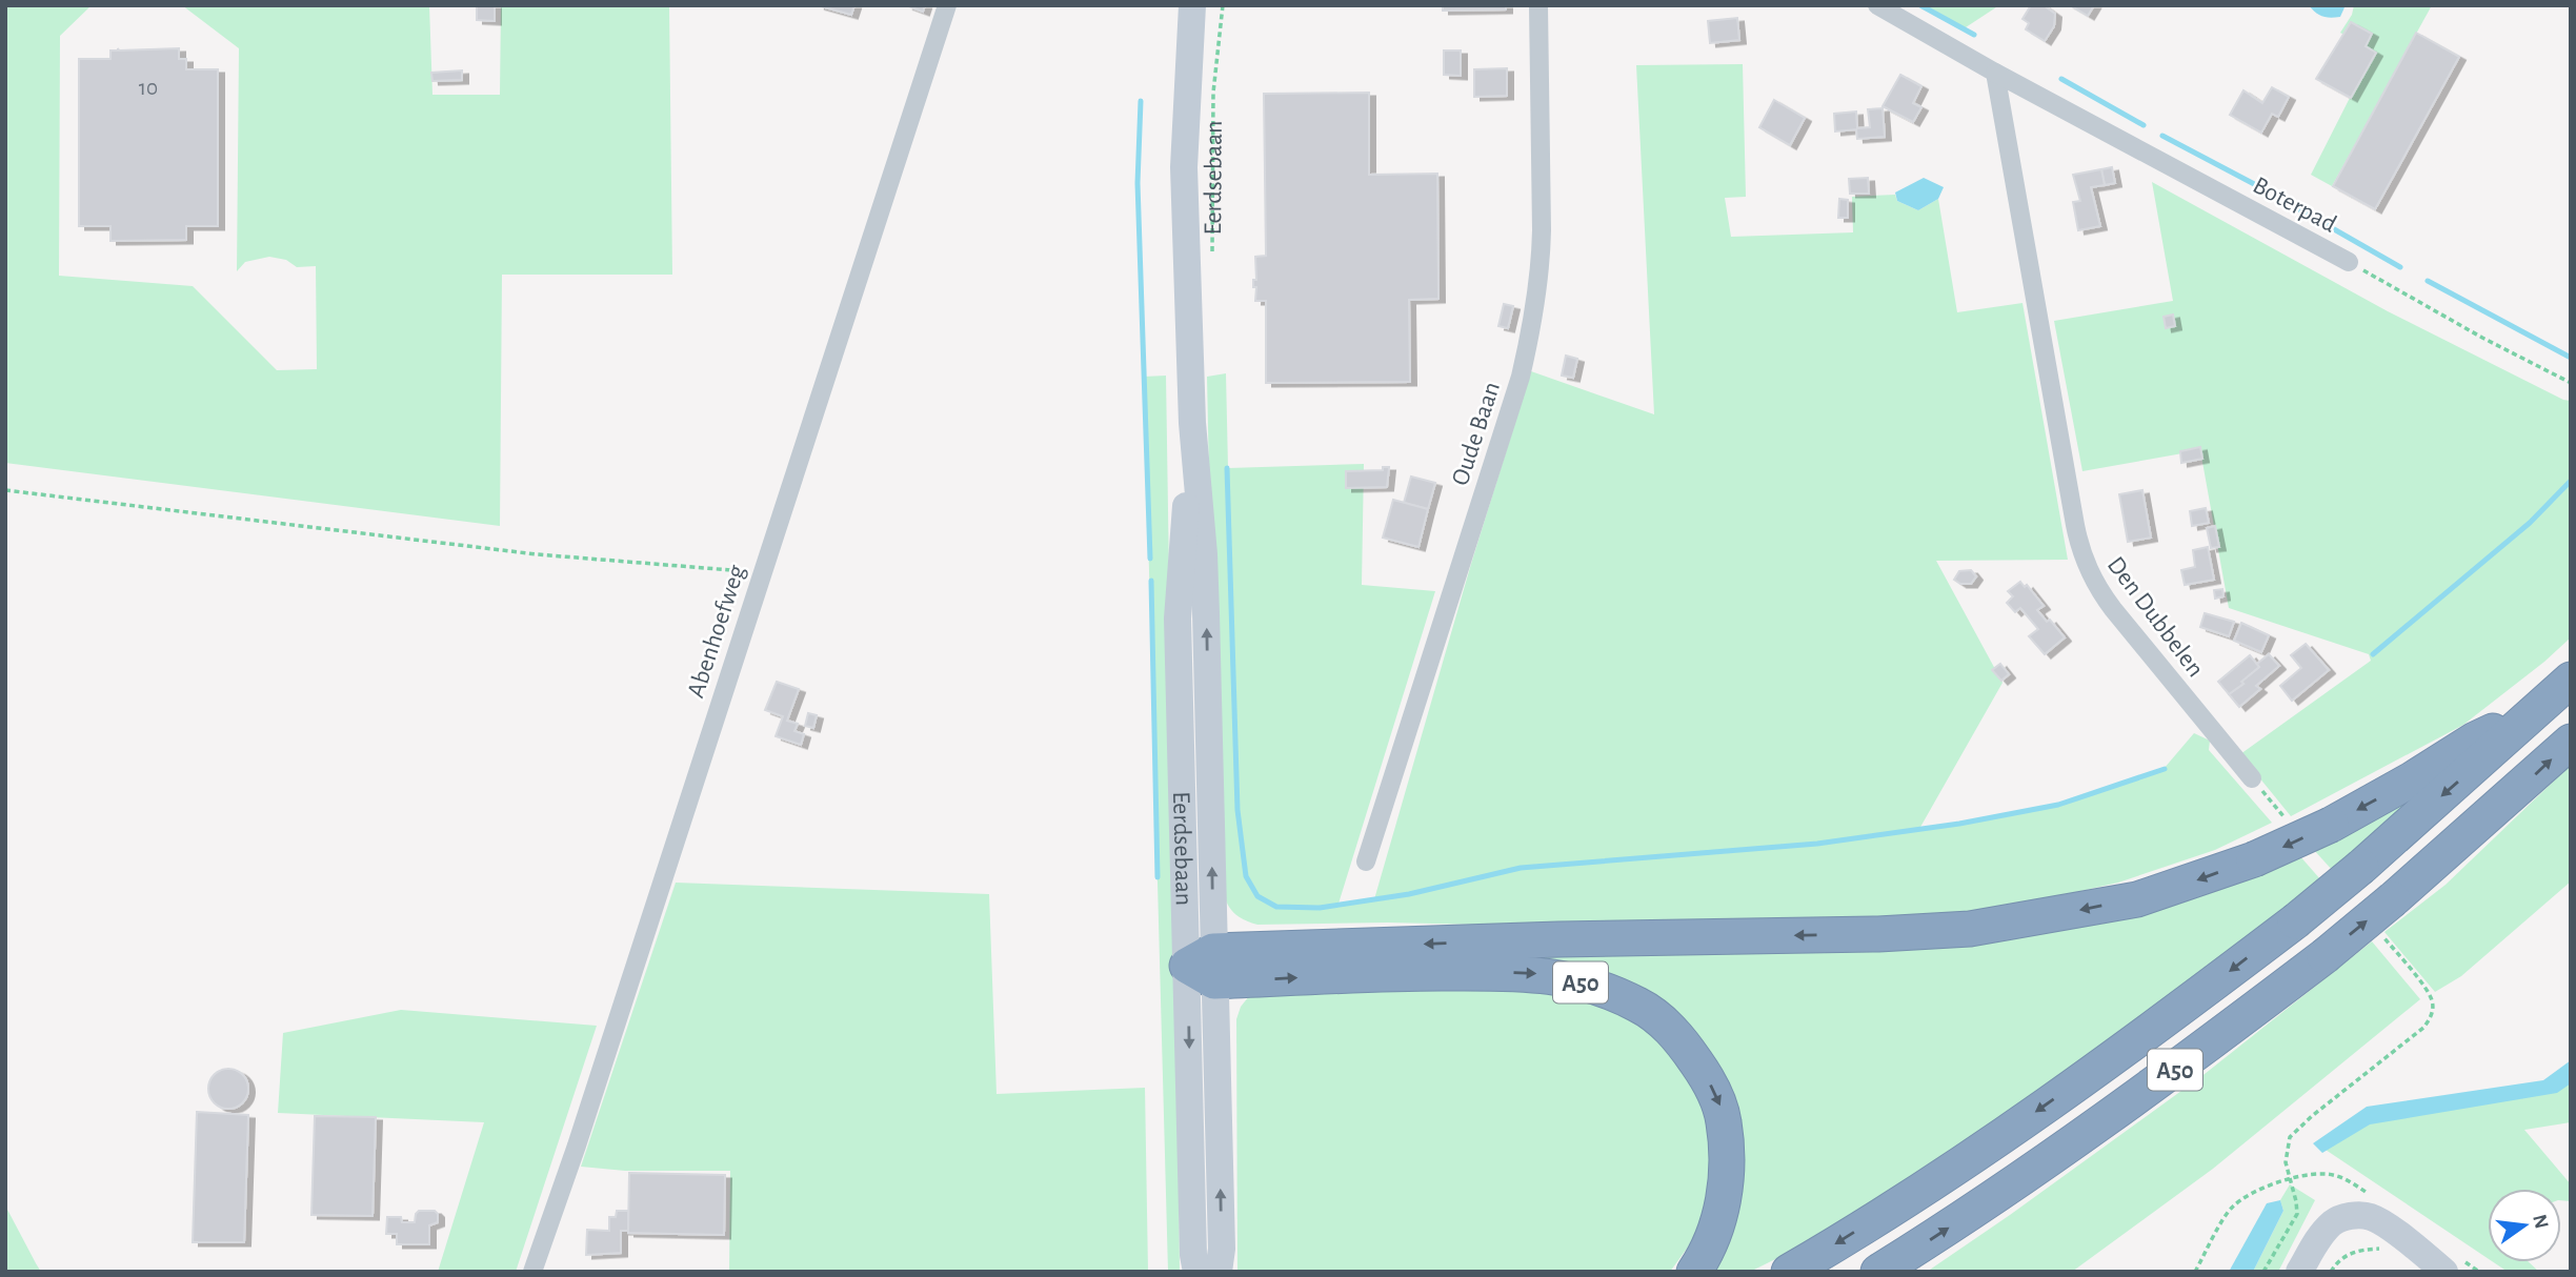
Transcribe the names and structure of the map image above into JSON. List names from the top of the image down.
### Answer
{
  "streets": {
    "highway": ["A50"],
    "main road": ["Eerdsebaan"],
    "street": [
      "Boterpad",
      "Oude Baan",
      "Den Dubbelen",
      "Abenhoefweg"
    ]
  },
  "crossings": [
    ["Eerdsebaan", "A50"],
    ["Boterpad", "Den Dubbelen"]
  ],
  "house_numbers": ["10"],
  "north": "right"
}
